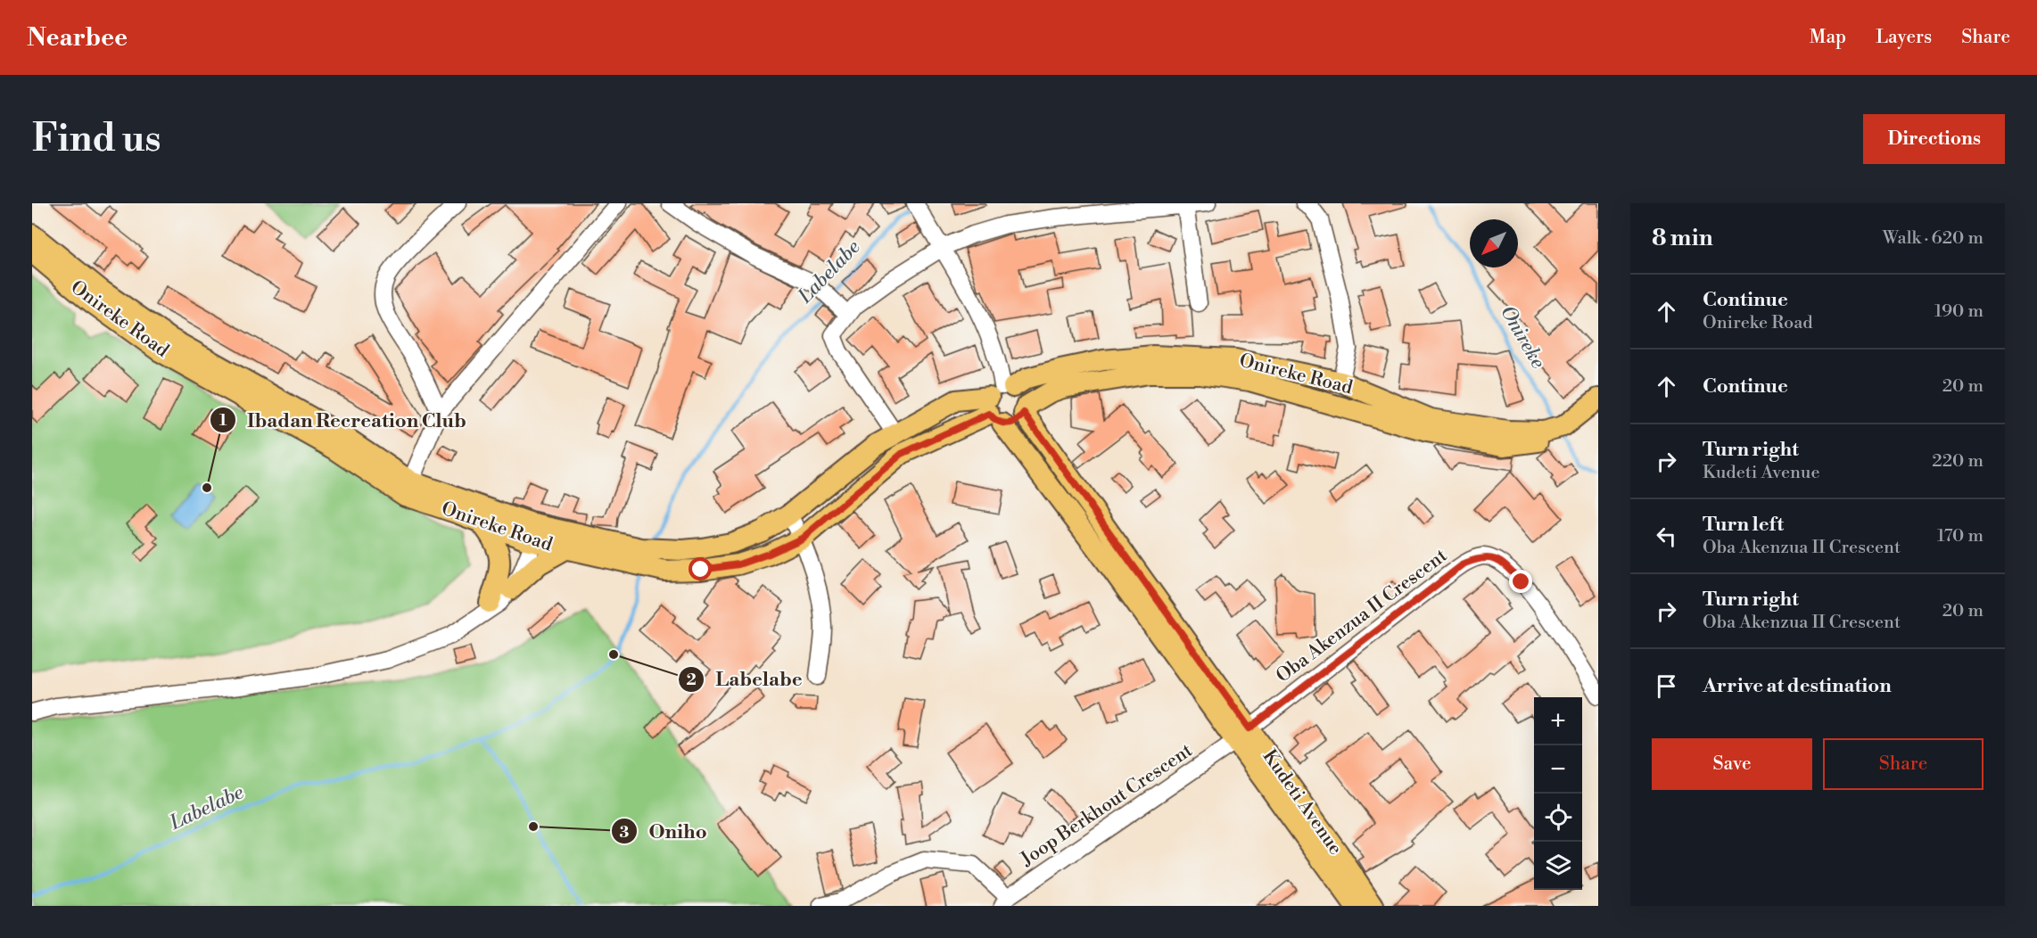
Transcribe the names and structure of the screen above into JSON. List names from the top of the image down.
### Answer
{
  "streets": {
    "main road": ["Onireke Road", "Kudeti Avenue"],
    "street": ["Oba Akenzua II Crescent", "Joop Berkhout Crescent"]
  },
  "crossings": [
    ["Onireke Road", "Kudeti Avenue"],
    ["Oba Akenzua II Crescent", "Kudeti Avenue"],
    ["Oba Akenzua II Crescent", "Joop Berkhout Crescent"],
    ["Kudeti Avenue", "Joop Berkhout Crescent"]
  ],
  "water": ["Labelabe", "Onireke"],
  "places": ["Ibadan Recreation Club", "Labelabe", "Oniho"],
  "north": "bottom left",
  "page": {
    "header": "Nearbee",
    "nav": ["Map", "Layers", "Share"],
    "buttons": [
      "Directions",
      ["Save", "Share"]
    ],
    "title": "Find us",
    "heading": ["8 min", "Walk · 620 m"],
    "list": [
      ["Continue", "Onireke Road", "190 m"],
      ["Continue", "20 m"],
      ["Turn right", "Kudeti Avenue", "220 m"],
      ["Turn left", "Oba Akenzua II Crescent", "170 m"],
      ["Turn right", "Oba Akenzua II Crescent", "20 m"],
      "Arrive at destination"
    ],
    "map_buttons": ["+", "−"]
  }
}
